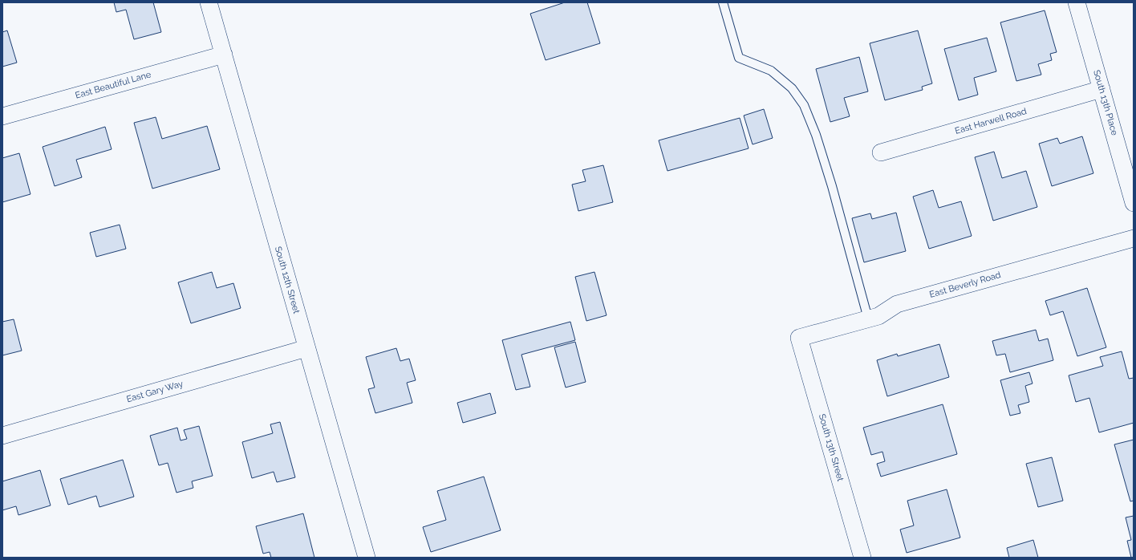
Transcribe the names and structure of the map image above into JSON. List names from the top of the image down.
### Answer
{
  "streets": {
    "street": [
      "East Beautiful Lane",
      "South 13th Place",
      "East Harwell Road",
      "South 12th Street",
      "East Beverly Road",
      "East Gary Way",
      "South 13th Street"
    ]
  },
  "crossings": [
    ["East Beautiful Lane", "South 12th Street"],
    ["South 13th Place", "East Harwell Road"],
    ["South 12th Street", "East Gary Way"],
    ["East Beverly Road", "South 13th Street"]
  ]
}
